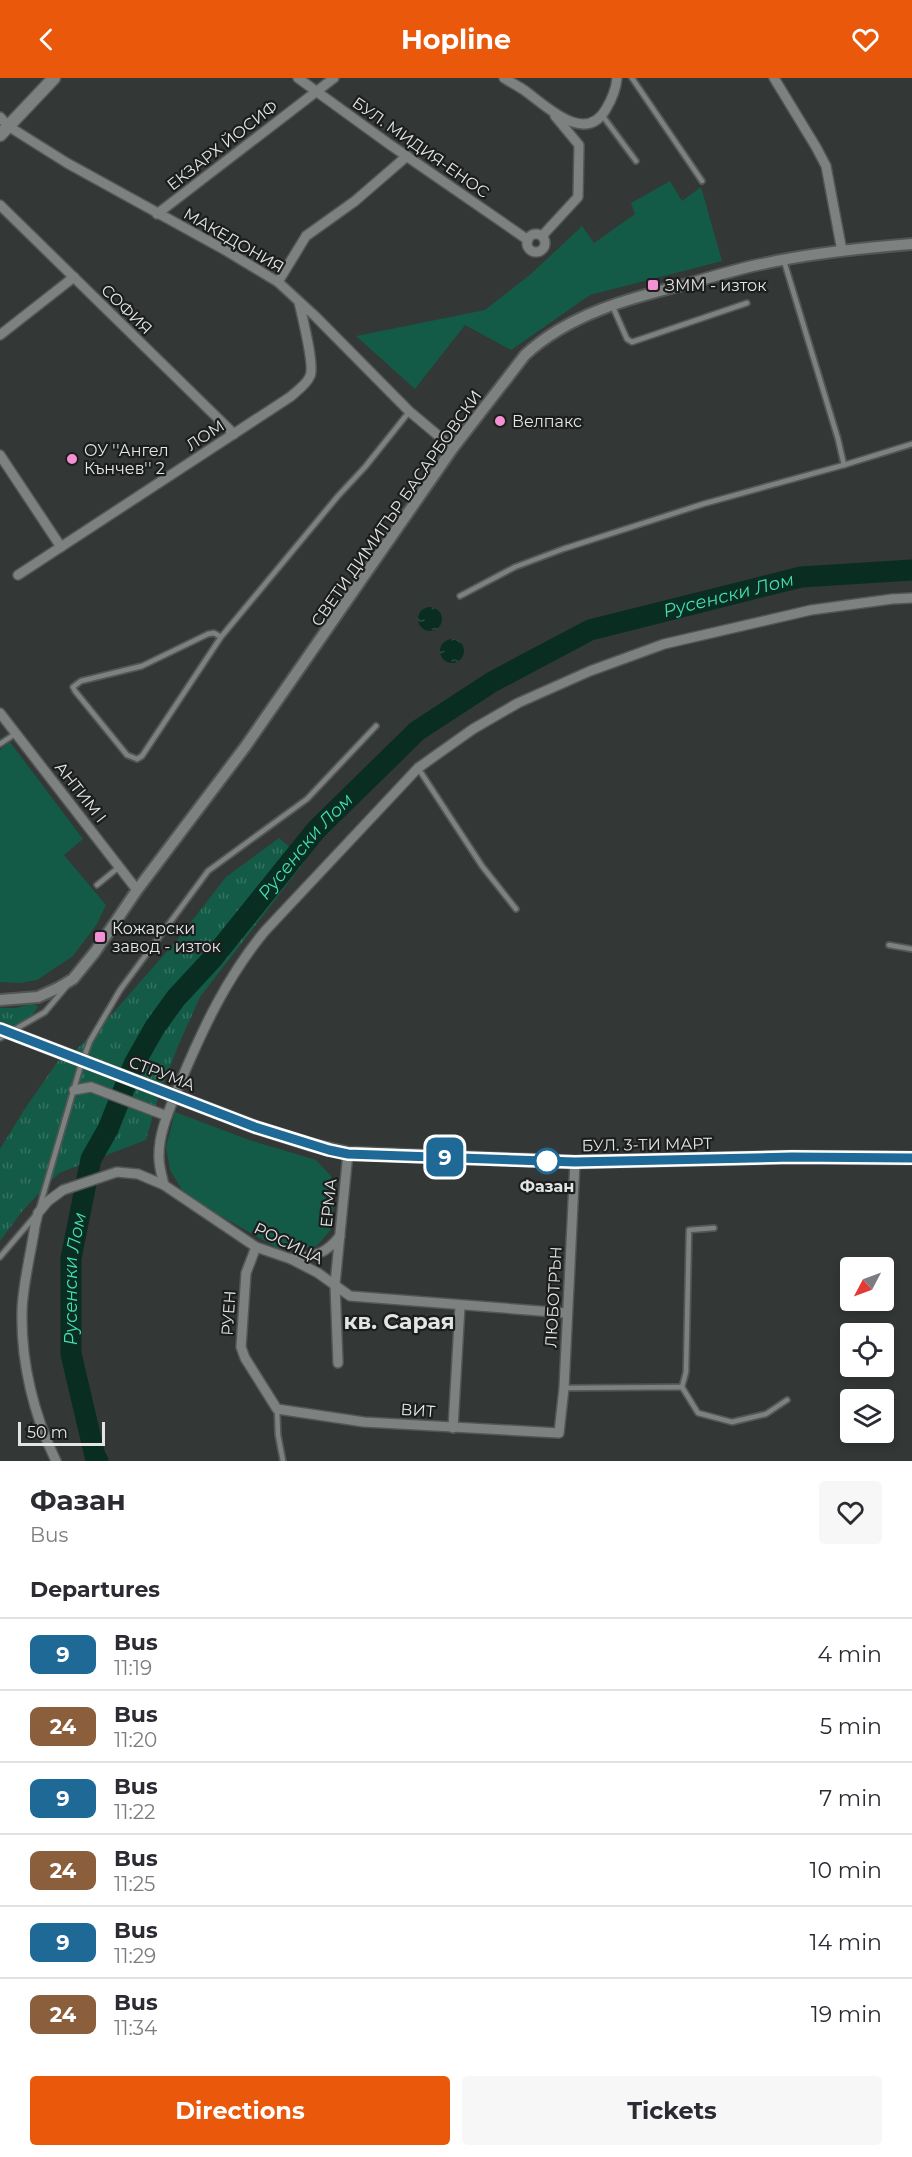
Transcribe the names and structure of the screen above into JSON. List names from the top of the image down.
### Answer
{
  "streets": {
    "main road": ["СТРУМА", "БУЛ. 3-ТИ МАРТ"],
    "street": [
      "ЕКЗАРХ ЙОСИФ",
      "БУЛ. МИДИЯ-ЕНОС",
      "МАКЕДОНИЯ",
      "СОФИЯ",
      "ЛОМ",
      "СВЕТИ ДИМИТЪР БАСАРБОВСКИ",
      "АНТИМ I",
      "ЕРМА",
      "РОСИЦА",
      "ЛЮБОТРЪН",
      "РУЕН",
      "ВИТ"
    ]
  },
  "crossings": [
    ["ЕКЗАРХ ЙОСИФ", "БУЛ. МИДИЯ-ЕНОС"],
    ["ЕКЗАРХ ЙОСИФ", "МАКЕДОНИЯ"],
    ["МАКЕДОНИЯ", "ЛОМ"],
    ["МАКЕДОНИЯ", "СВЕТИ ДИМИТЪР БАСАРБОВСКИ"],
    ["СОФИЯ", "ЛОМ"],
    ["СВЕТИ ДИМИТЪР БАСАРБОВСКИ", "АНТИМ I"],
    ["СТРУМА", "БУЛ. 3-ТИ МАРТ"],
    ["БУЛ. 3-ТИ МАРТ", "ЕРМА"],
    ["БУЛ. 3-ТИ МАРТ", "ЛЮБОТРЪН"],
    ["ЕРМА", "РОСИЦА"],
    ["РОСИЦА", "ЛЮБОТРЪН"],
    ["РОСИЦА", "РУЕН"],
    ["ЛЮБОТРЪН", "ВИТ"],
    ["РУЕН", "ВИТ"]
  ],
  "districts": ["кв. Сарая"],
  "water": ["Русенски Лом"],
  "places": {
    "transit": ["ЗММ - изток", "Кожарски завод - изток"],
    "other": ["Велпакс", "ОУ ''Ангел Кънчев'' 2", "Фазан"]
  },
  "lines": ["bus line 9"],
  "scale_bar": "50 m",
  "north": "bottom left",
  "page": {
    "header": "Hopline",
    "on_map": "9",
    "scale": "50 m",
    "heading": [
      ["Фазан", "Bus"],
      "Departures"
    ],
    "list": [
      {
        "mark": "9",
        "name": "Bus",
        "note": "11:19",
        "value": "4 min"
      },
      {
        "mark": "24",
        "name": "Bus",
        "note": "11:20",
        "value": "5 min"
      },
      {
        "mark": "9",
        "name": "Bus",
        "note": "11:22",
        "value": "7 min"
      },
      {
        "mark": "24",
        "name": "Bus",
        "note": "11:25",
        "value": "10 min"
      },
      {
        "mark": "9",
        "name": "Bus",
        "note": "11:29",
        "value": "14 min"
      },
      {
        "mark": "24",
        "name": "Bus",
        "note": "11:34",
        "value": "19 min"
      }
    ],
    "buttons": ["Directions", "Tickets"]
  }
}
